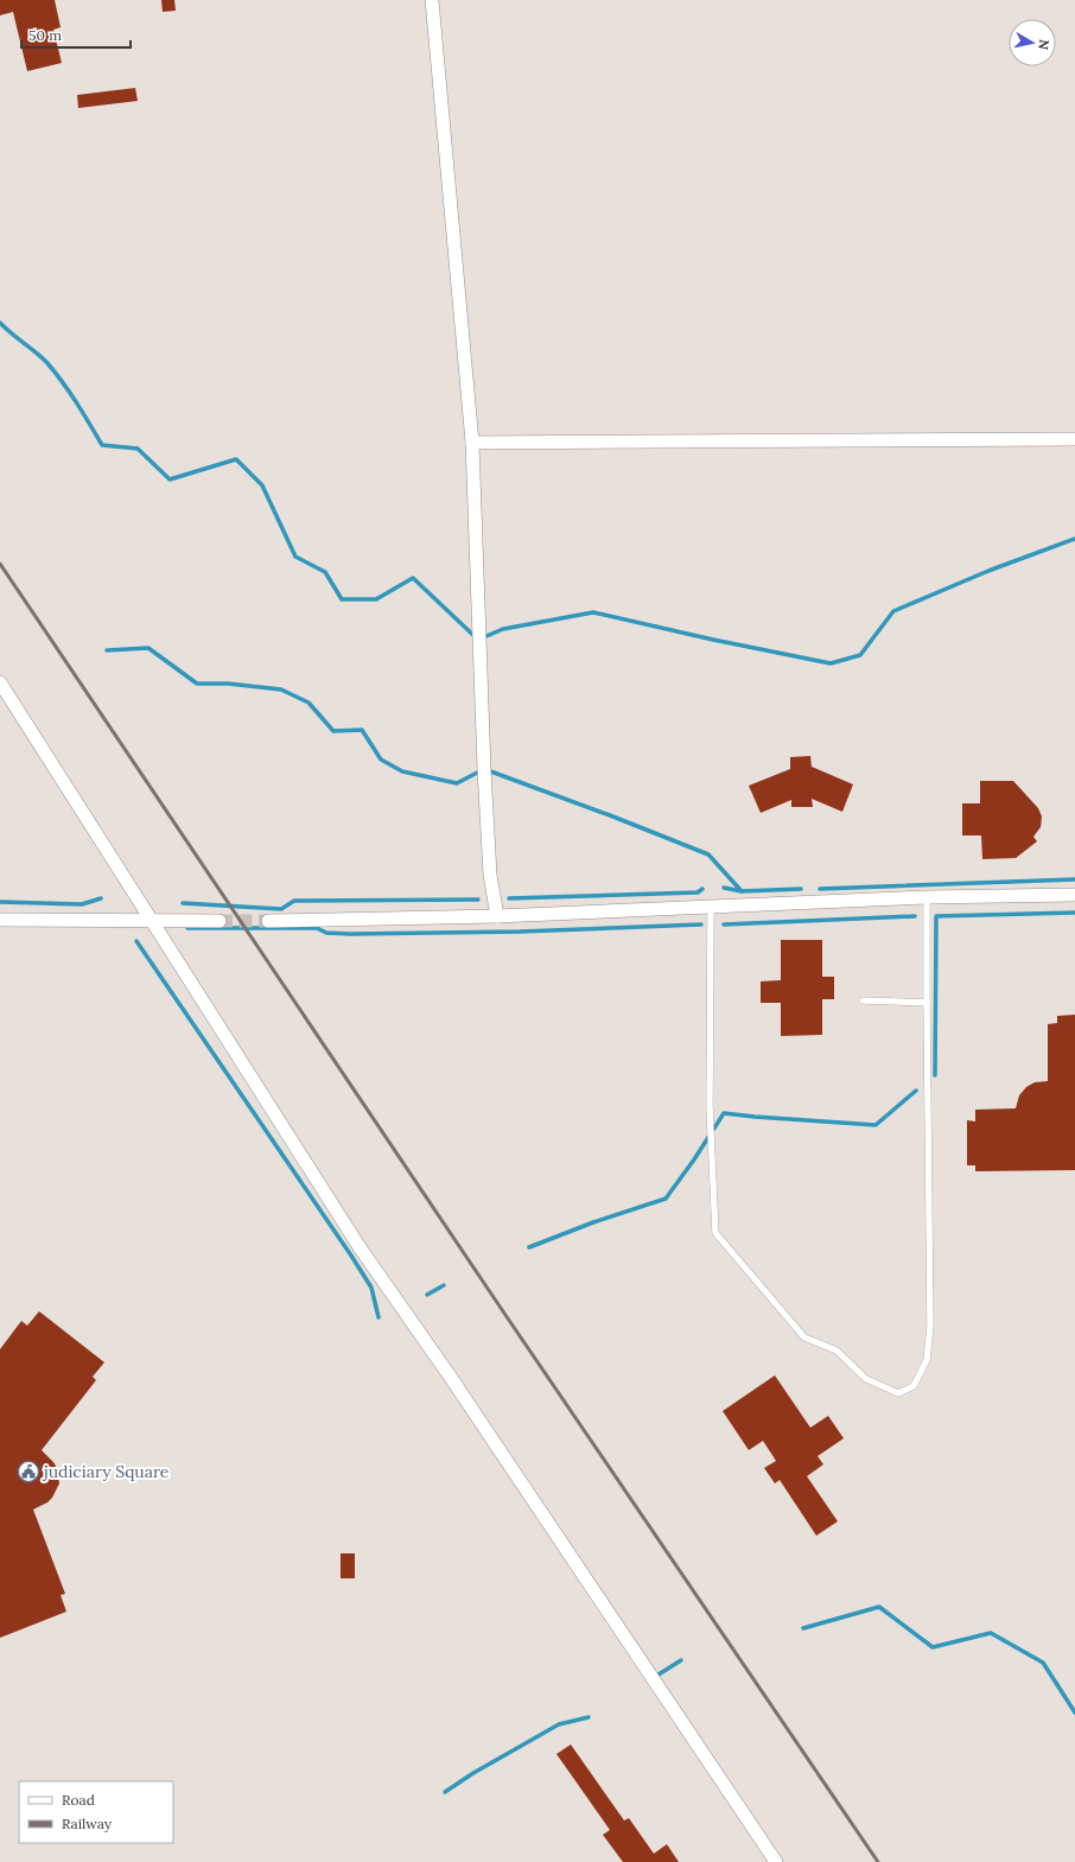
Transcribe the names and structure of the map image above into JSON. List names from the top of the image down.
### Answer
{
  "places": {
    "public building": ["judiciary Square"]
  },
  "legend": ["Road", "Railway"],
  "scale_bar": "50 m",
  "north": "right"
}
